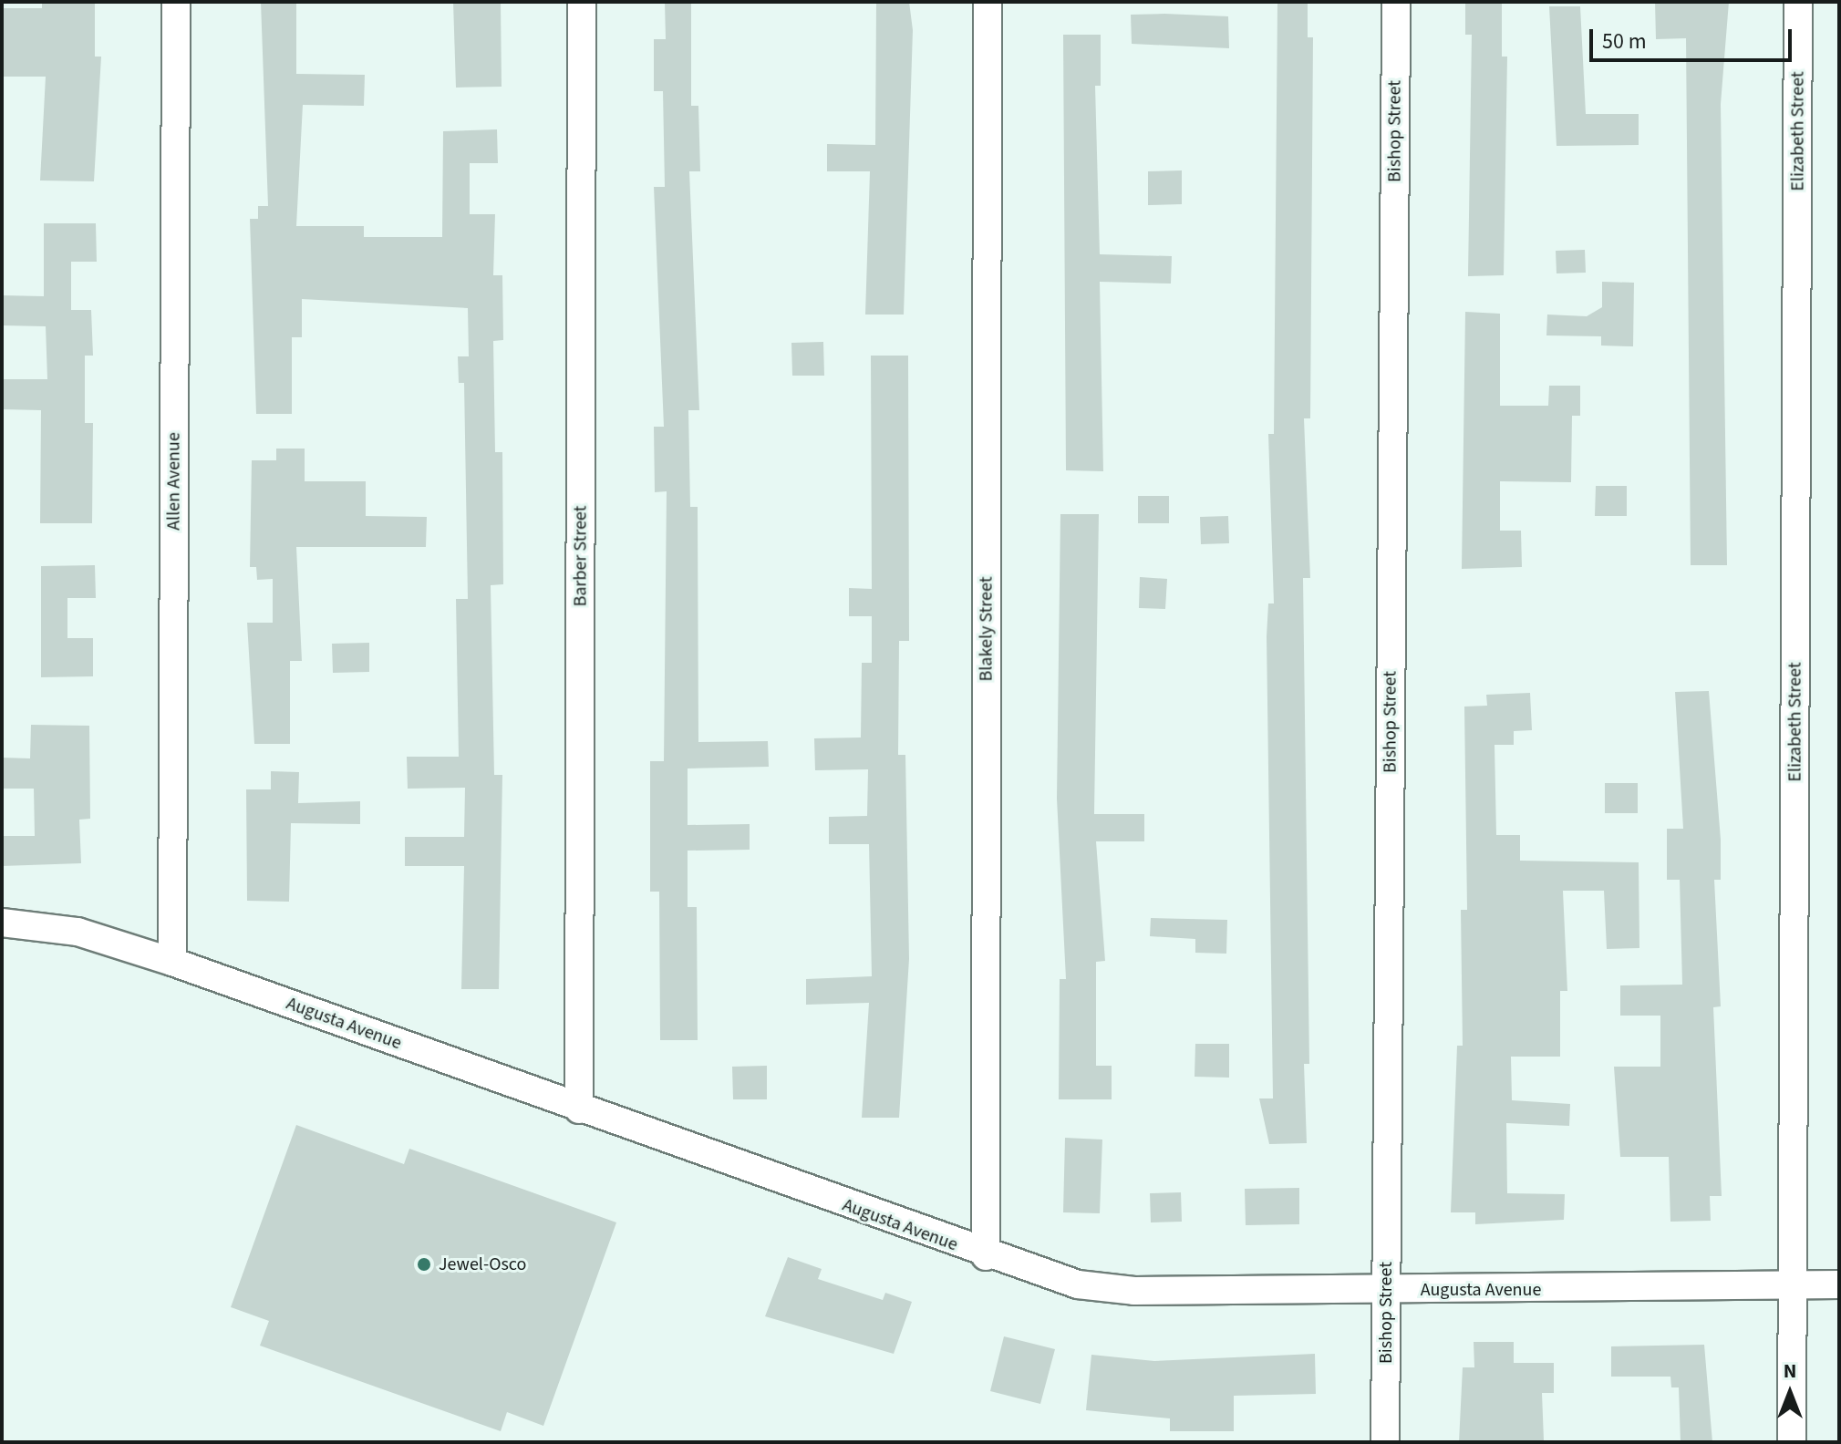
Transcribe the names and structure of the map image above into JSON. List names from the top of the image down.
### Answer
{
  "streets": {
    "street": [
      "Bishop Street",
      "Elizabeth Street",
      "Allen Avenue",
      "Barber Street",
      "Blakely Street",
      "Augusta Avenue"
    ]
  },
  "crossings": [
    ["Bishop Street", "Augusta Avenue"],
    ["Elizabeth Street", "Augusta Avenue"],
    ["Allen Avenue", "Augusta Avenue"],
    ["Barber Street", "Augusta Avenue"],
    ["Blakely Street", "Augusta Avenue"]
  ],
  "places": ["Jewel-Osco"],
  "scale_bar": "50 m",
  "north": "top"
}
